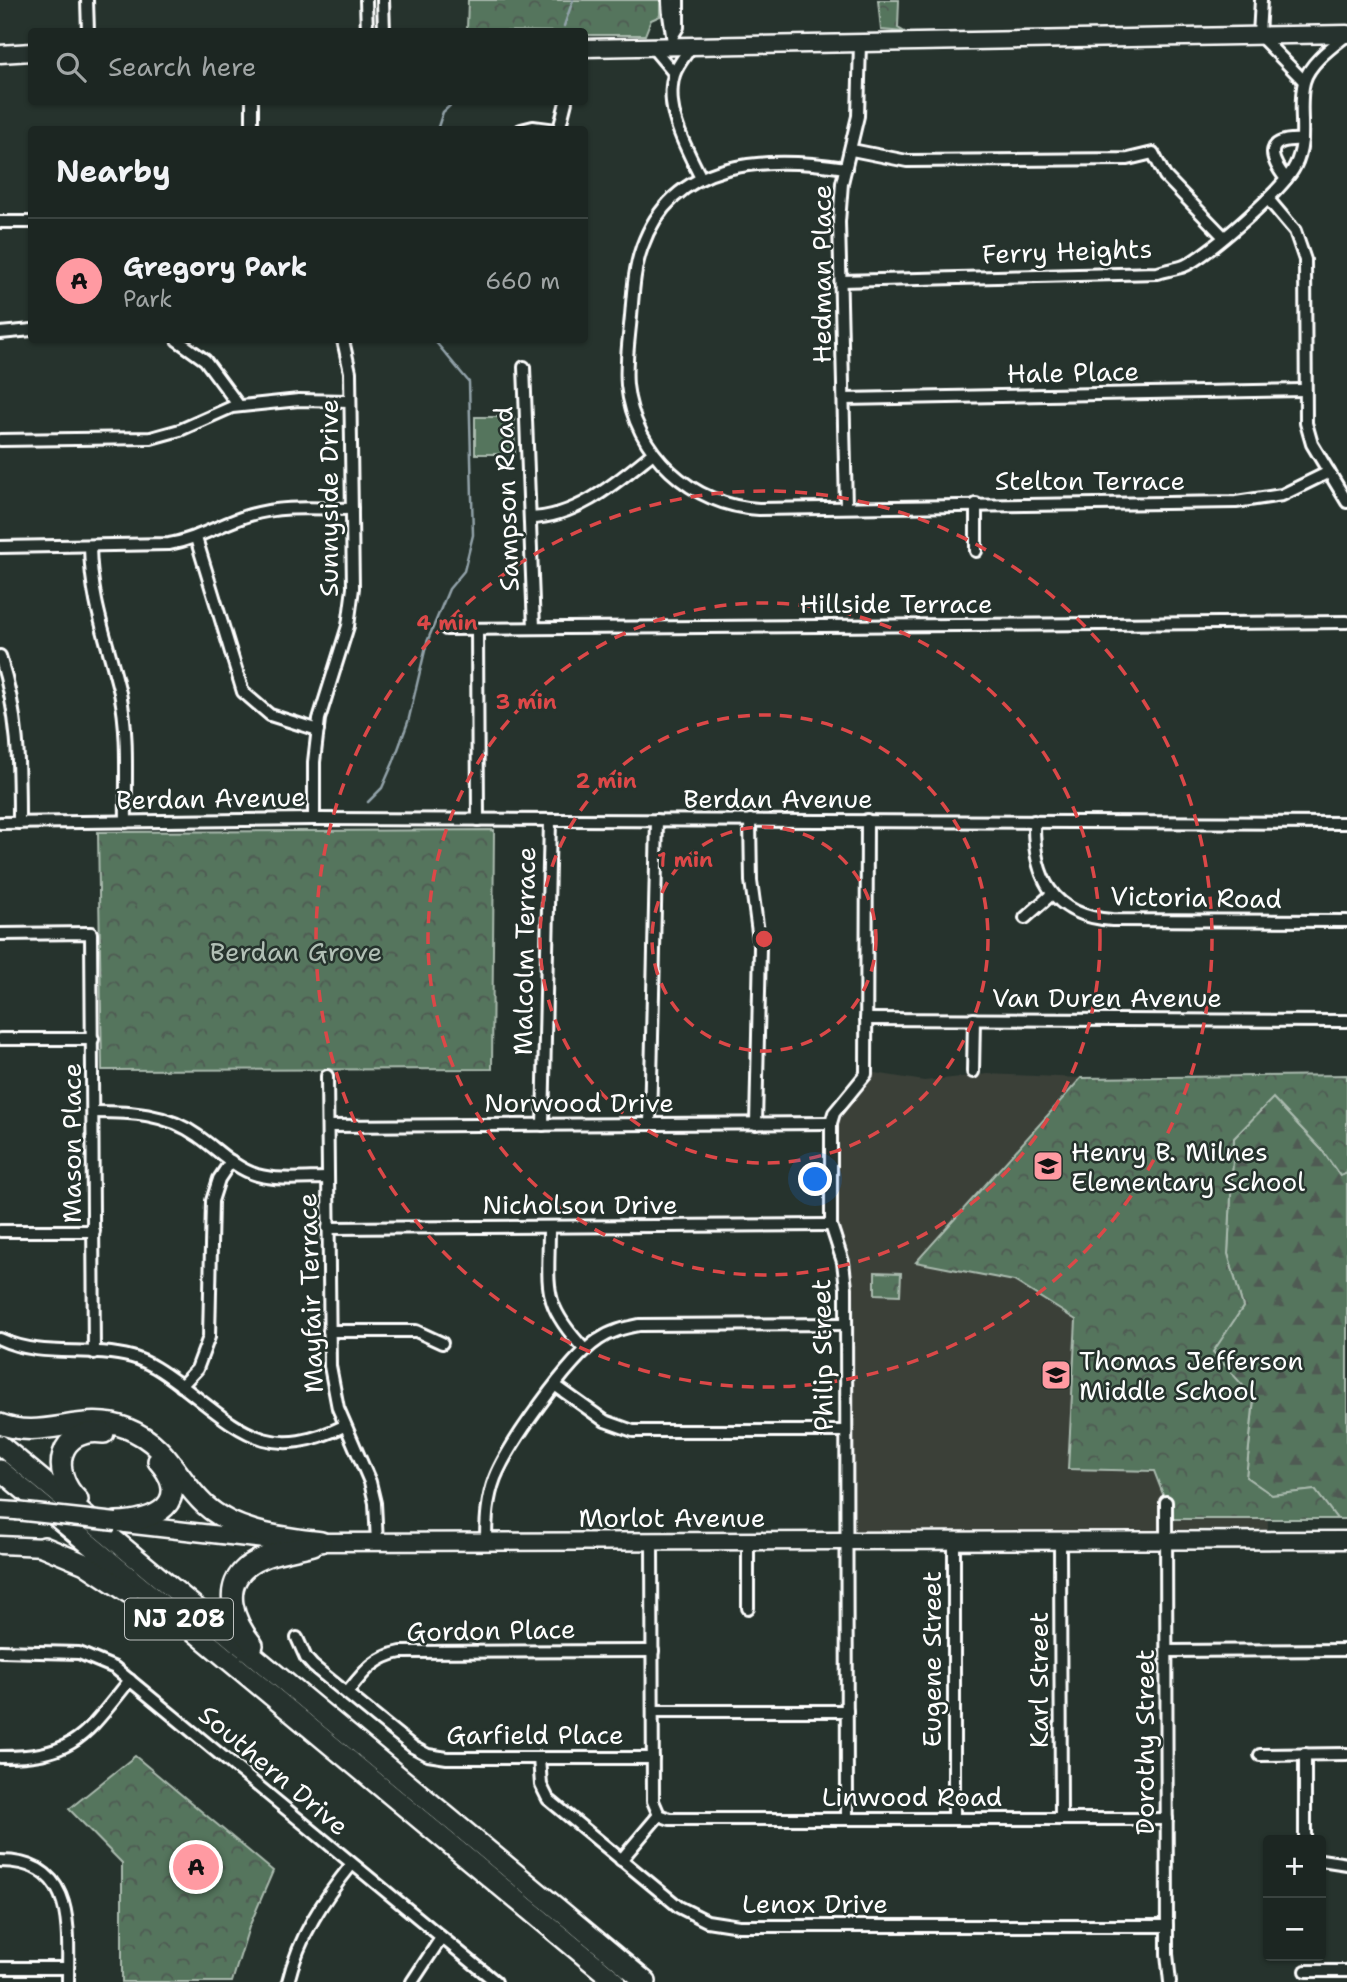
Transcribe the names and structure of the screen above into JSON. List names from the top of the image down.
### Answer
{
  "streets": {
    "highway": ["NJ 208"],
    "street": [
      "Ferry Heights",
      "Hedman Place",
      "Hale Place",
      "Stelton Terrace",
      "Sunnyside Drive",
      "Sampson Road",
      "Hillside Terrace",
      "Berdan Avenue",
      "Victoria Road",
      "Malcolm Terrace",
      "Van Duren Avenue",
      "Norwood Drive",
      "Mason Place",
      "Nicholson Drive",
      "Mayfair Terrace",
      "Philip Street",
      "Morlot Avenue",
      "Gordon Place",
      "Eugene Street",
      "Karl Street",
      "Garfield Place",
      "Dorothy Street",
      "Southern Drive",
      "Linwood Road",
      "Lenox Drive"
    ]
  },
  "crossings": [
    ["Ferry Heights", "Hedman Place"],
    ["Hedman Place", "Hale Place"],
    ["Hedman Place", "Stelton Terrace"],
    ["Sunnyside Drive", "Berdan Avenue"],
    ["Sampson Road", "Hillside Terrace"],
    ["Berdan Avenue", "Malcolm Terrace"],
    ["Malcolm Terrace", "Norwood Drive"],
    ["Norwood Drive", "Mayfair Terrace"],
    ["Norwood Drive", "Philip Street"],
    ["Nicholson Drive", "Mayfair Terrace"],
    ["Nicholson Drive", "Philip Street"],
    ["Mayfair Terrace", "Morlot Avenue"],
    ["Philip Street", "Morlot Avenue"],
    ["Philip Street", "Linwood Road"],
    ["Morlot Avenue", "Eugene Street"],
    ["Morlot Avenue", "Karl Street"],
    ["Morlot Avenue", "Dorothy Street"],
    ["Gordon Place", "Garfield Place"],
    ["Eugene Street", "Linwood Road"],
    ["Karl Street", "Linwood Road"],
    ["Garfield Place", "Lenox Drive"],
    ["Dorothy Street", "Linwood Road"],
    ["Dorothy Street", "Lenox Drive"]
  ],
  "parks": ["Berdan Grove"],
  "places": {
    "school or university": ["Henry B. Milnes Elementary School", "Thomas Jefferson Middle School"]
  },
  "page": {
    "search": "Search here",
    "heading": "Nearby",
    "list": [
      {
        "mark": "A",
        "name": "Gregory Park",
        "note": "Park",
        "value": "660 m"
      }
    ],
    "map_buttons": ["+", "−"],
    "pins": "A"
  },
  "rings": [
    "4 min",
    "3 min",
    "2 min",
    "1 min"
  ]
}
